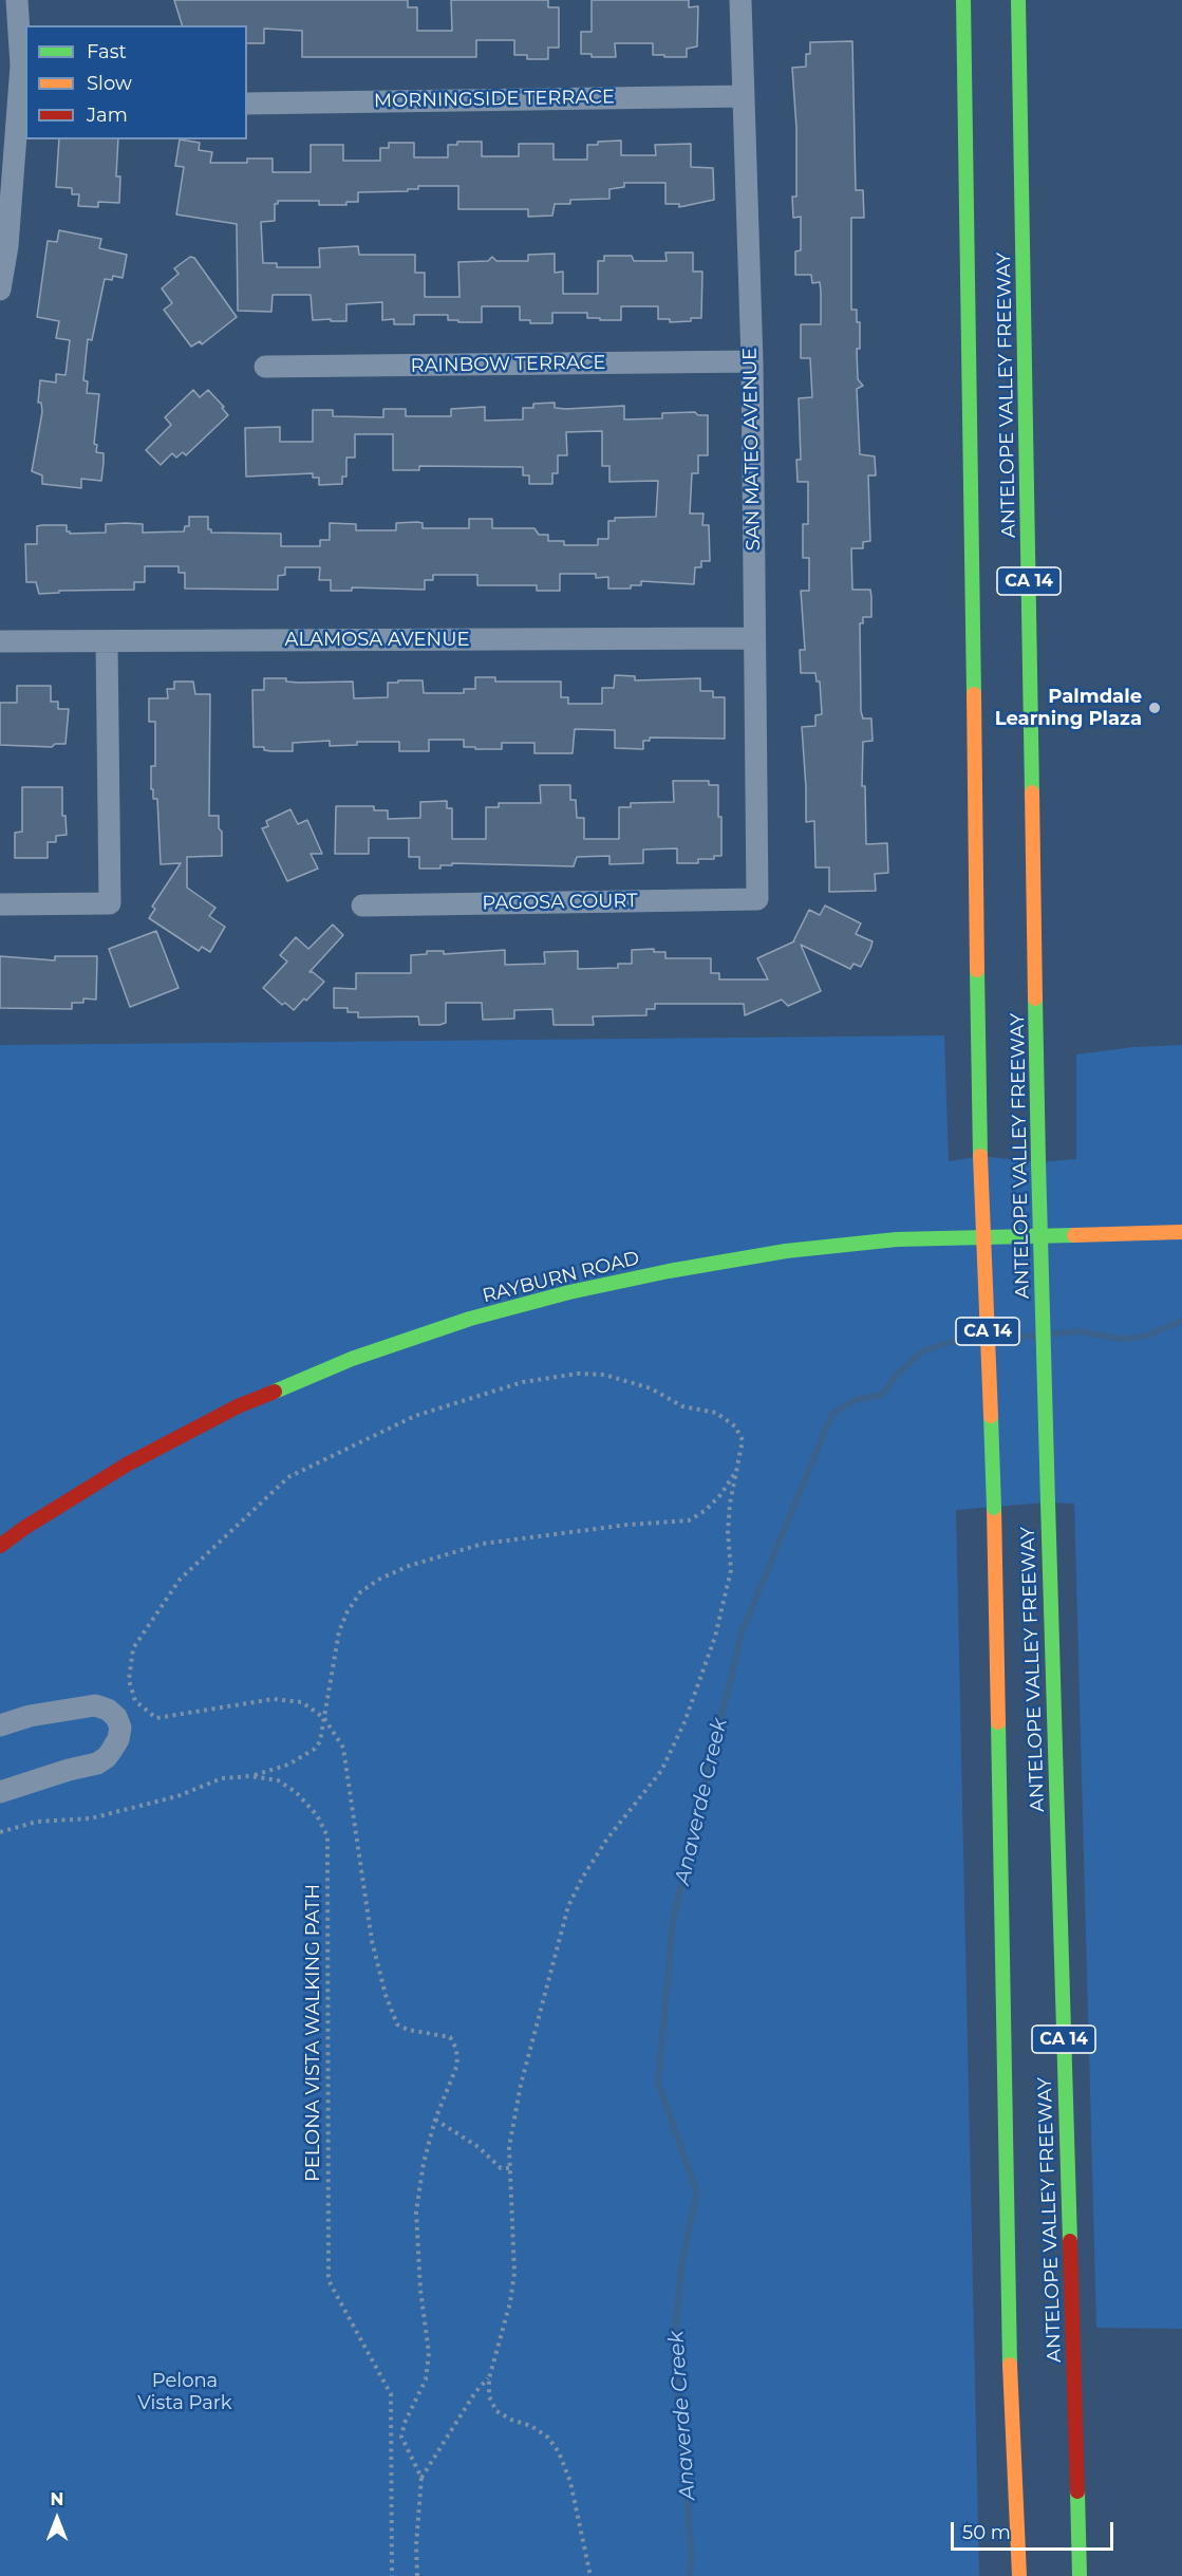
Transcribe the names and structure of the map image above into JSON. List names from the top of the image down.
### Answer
{
  "streets": {
    "main road": ["ANTELOPE VALLEY FREEWAY", "CA 14", "RAYBURN ROAD"],
    "street": [
      "MORNINGSIDE TERRACE",
      "RAINBOW TERRACE",
      "SAN MATEO AVENUE",
      "ALAMOSA AVENUE",
      "PAGOSA COURT"
    ],
    "path": ["PELONA VISTA WALKING PATH"]
  },
  "crossings": [
    ["MORNINGSIDE TERRACE", "SAN MATEO AVENUE"],
    ["RAINBOW TERRACE", "SAN MATEO AVENUE"],
    ["SAN MATEO AVENUE", "ALAMOSA AVENUE"],
    ["SAN MATEO AVENUE", "PAGOSA COURT"]
  ],
  "water": ["Anaverde Creek"],
  "parks": ["Pelona Vista Park"],
  "places": ["Palmdale Learning Plaza"],
  "legend": ["Fast", "Slow", "Jam"],
  "scale_bar": "50 m",
  "north": "top"
}
